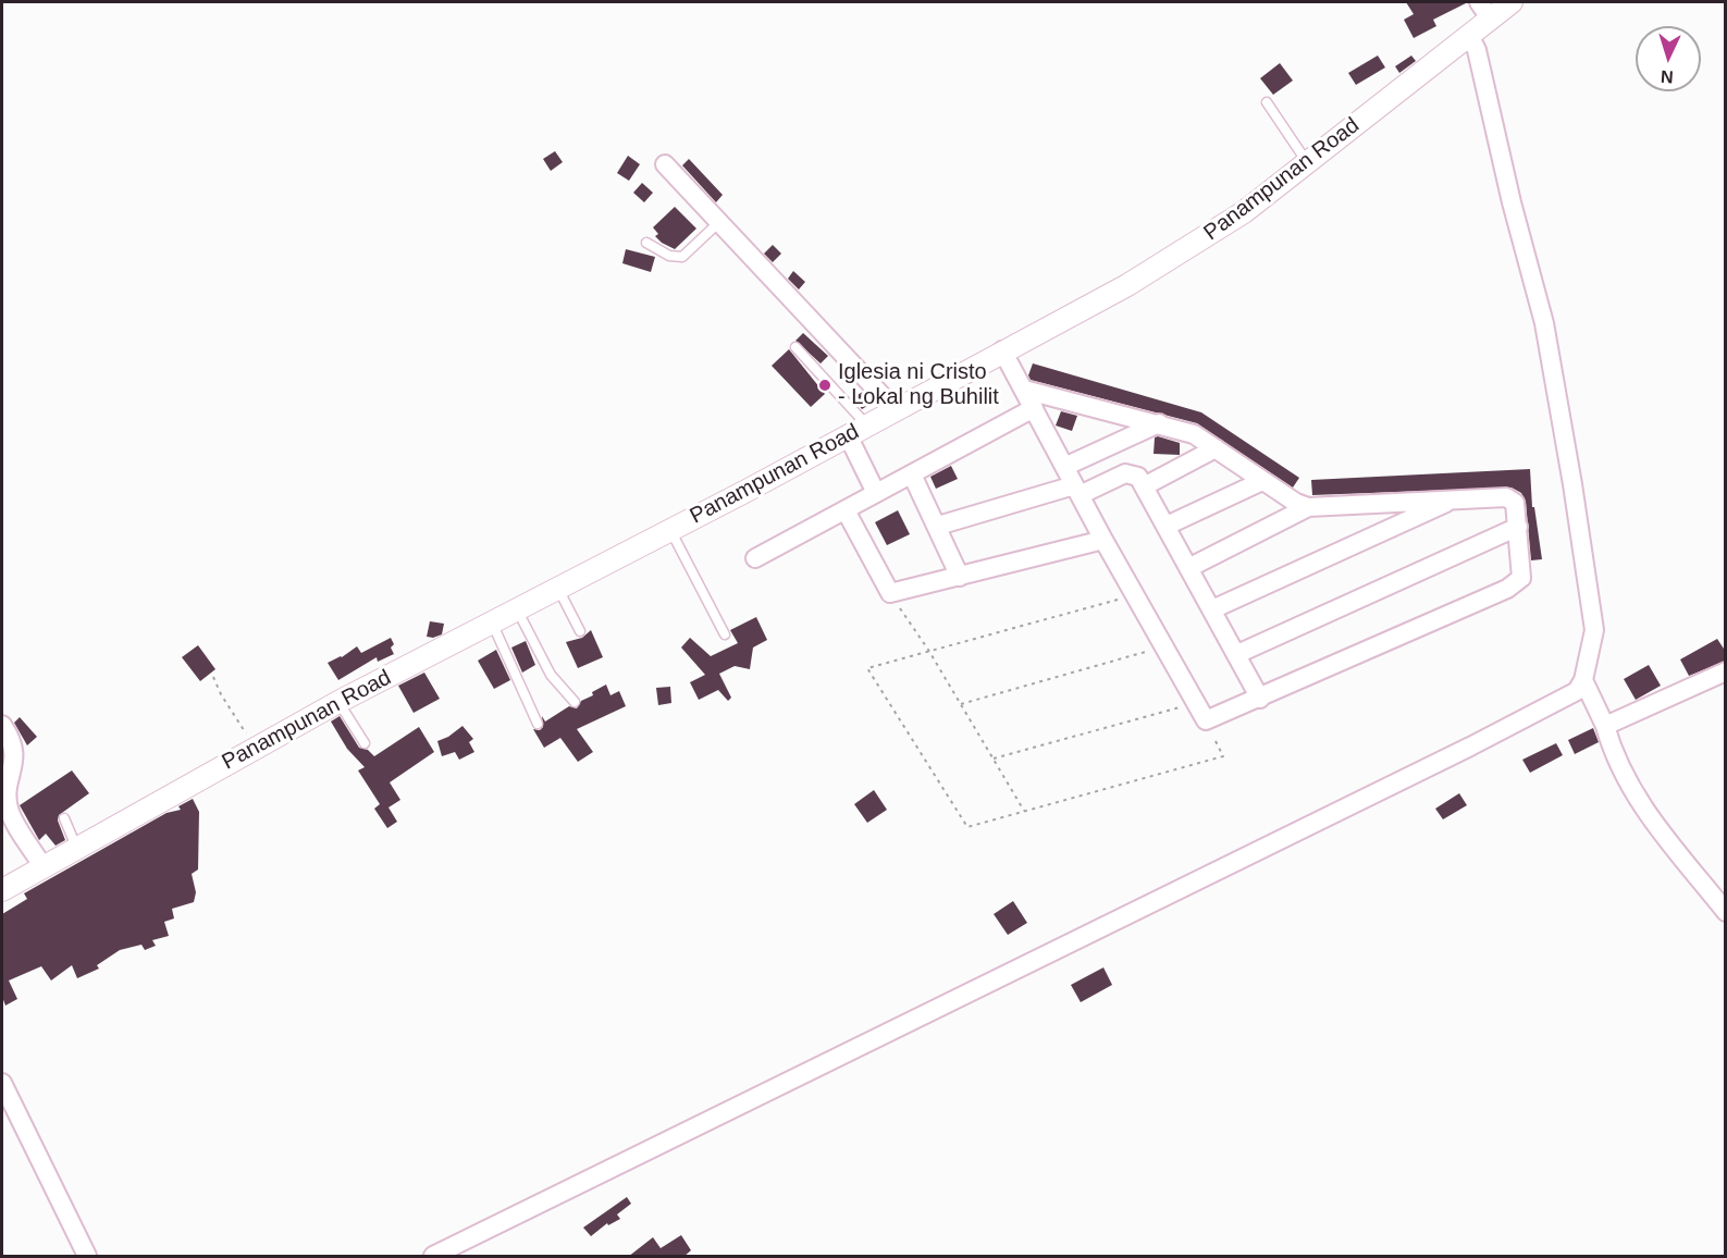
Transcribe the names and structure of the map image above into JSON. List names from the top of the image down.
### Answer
{
  "streets": {
    "street": ["Panampunan Road"]
  },
  "places": ["Iglesia ni Cristo - Lokal ng Buhilit"],
  "north": "bottom"
}
